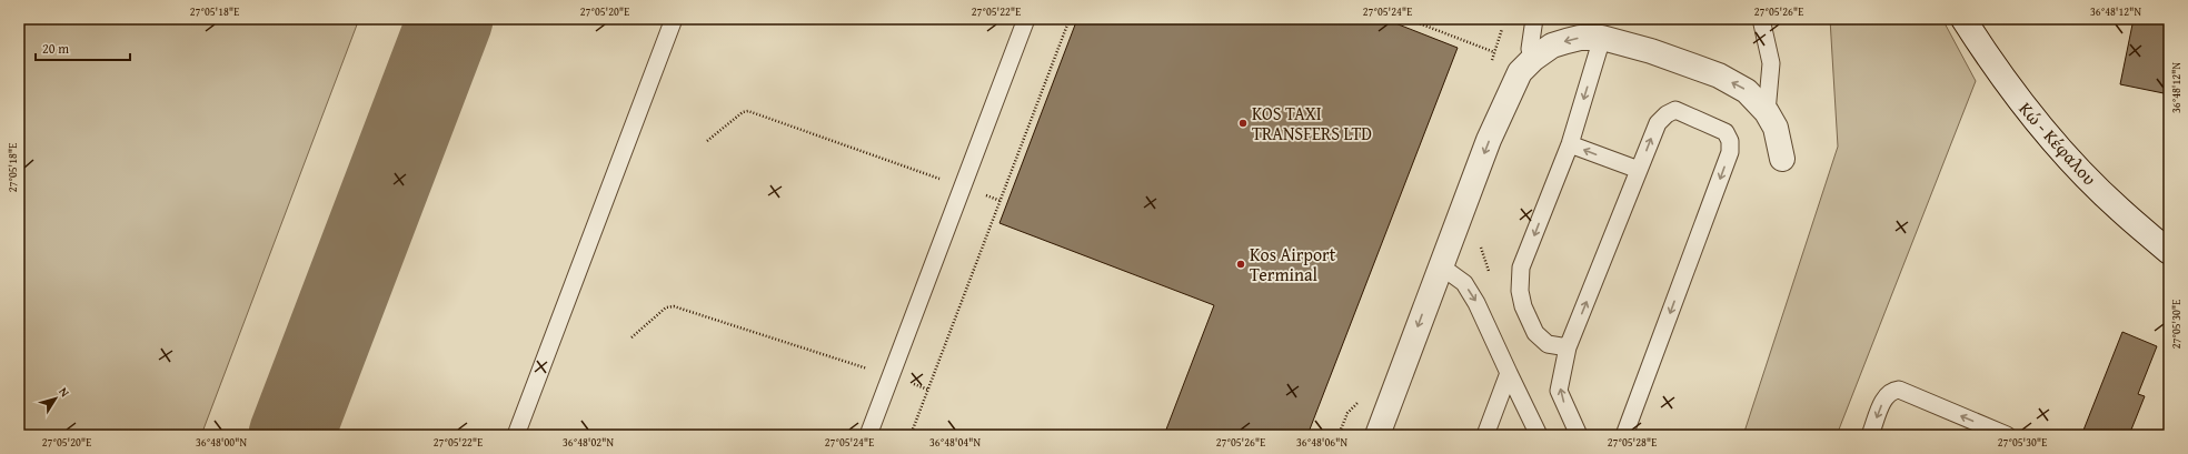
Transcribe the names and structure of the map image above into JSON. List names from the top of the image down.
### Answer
{
  "streets": {
    "street": ["Κώ - Κέφαλου"]
  },
  "places": ["KOS TAXI TRANSFERS LTD", "Kos Airport Terminal"],
  "scale_bar": "20 m",
  "north": "top right",
  "coordinates": [
    "27°05'18\"E",
    "27°05'20\"E",
    "27°05'22\"E",
    "27°05'24\"E",
    "27°05'26\"E",
    "36°48'12\"N",
    "27°05'30\"E",
    "36°48'00\"N",
    "36°48'02\"N",
    "36°48'04\"N",
    "36°48'06\"N",
    "27°05'28\"E"
  ]
}
